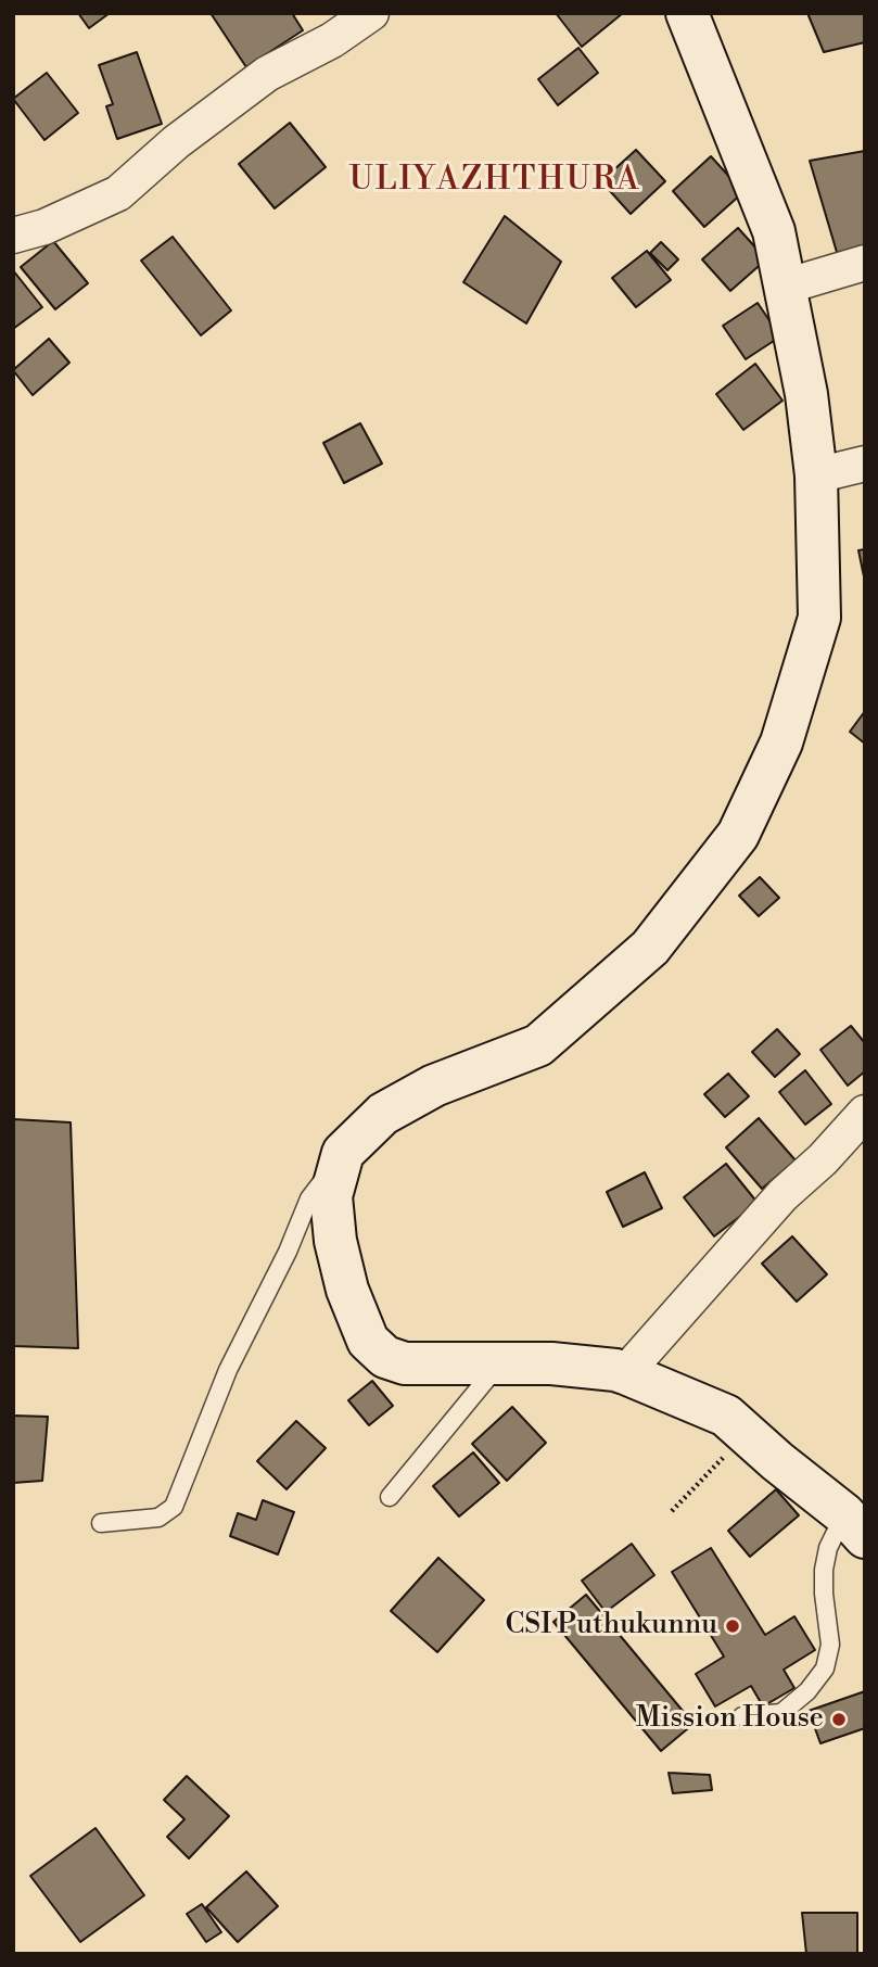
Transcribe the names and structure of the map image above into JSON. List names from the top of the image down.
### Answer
{
  "districts": ["ULIYAZHTHURA"],
  "places": ["CSI Puthukunnu", "Mission House"]
}
